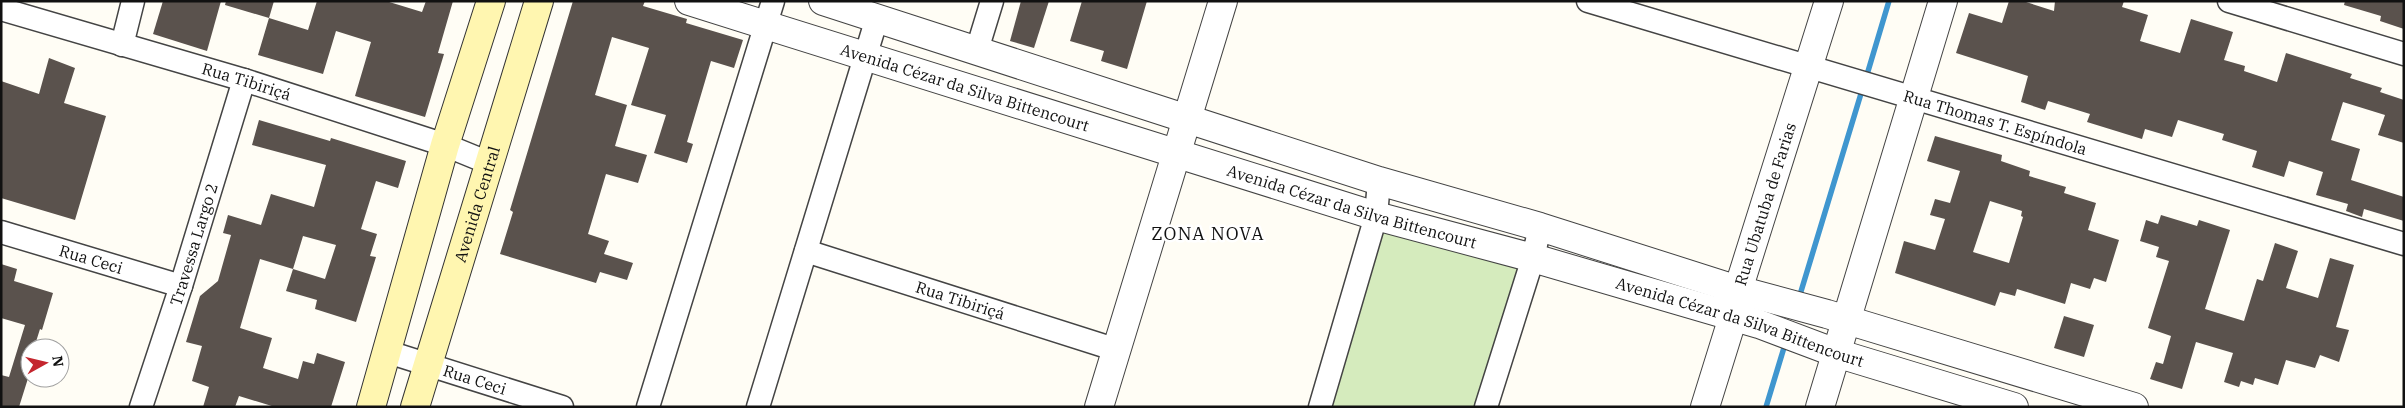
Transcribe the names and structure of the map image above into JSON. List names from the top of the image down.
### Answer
{
  "streets": {
    "main road": ["Avenida Central"],
    "street": [
      "Rua Tibiriçá",
      "Avenida Cézar da Silva Bittencourt",
      "Rua Thomas T. Espíndola",
      "Rua Ubatuba de Farias",
      "Travessa Largo 2",
      "Rua Ceci"
    ]
  },
  "crossings": [
    ["Rua Tibiriçá", "Avenida Central"],
    ["Rua Tibiriçá", "Travessa Largo 2"],
    ["Avenida Cézar da Silva Bittencourt", "Rua Ubatuba de Farias"],
    ["Rua Thomas T. Espíndola", "Rua Ubatuba de Farias"],
    ["Avenida Central", "Rua Ceci"],
    ["Travessa Largo 2", "Rua Ceci"]
  ],
  "districts": ["ZONA NOVA"],
  "north": "right"
}
